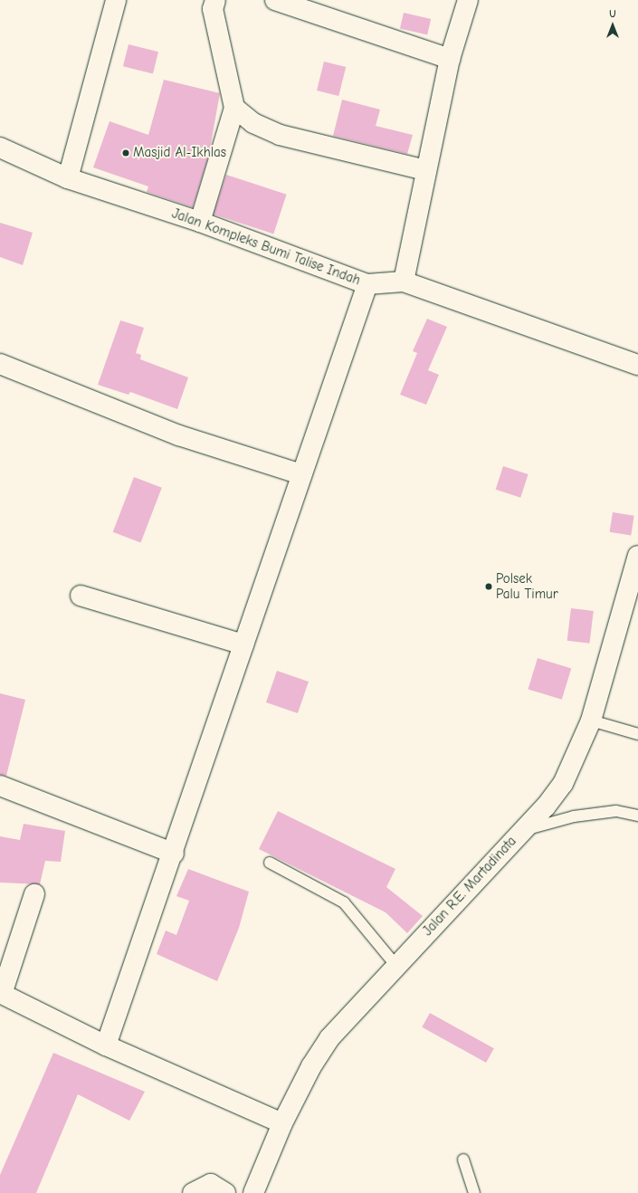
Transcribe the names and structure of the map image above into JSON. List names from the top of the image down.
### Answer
{
  "streets": {
    "main road": ["Jalan Kompleks Bumi Talise Indah", "Jalan R.E. Martadinata"]
  },
  "places": ["Masjid Al-Ikhlas", "Polsek Palu Timur"],
  "north": "top"
}
